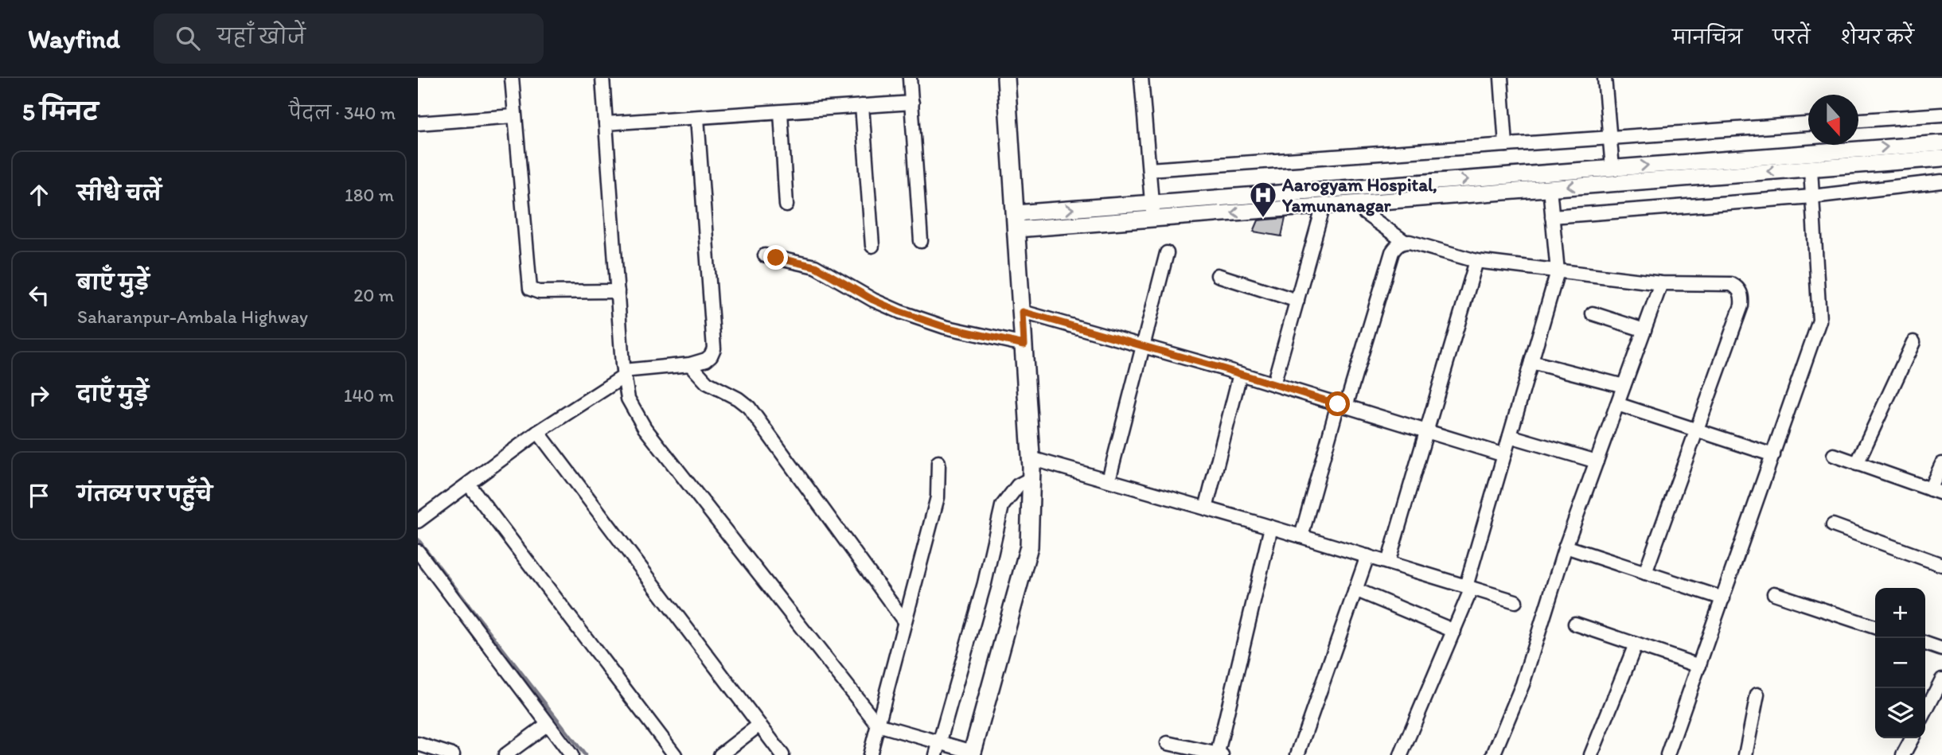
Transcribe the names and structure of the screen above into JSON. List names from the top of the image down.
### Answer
{
  "places": {
    "hospital": ["Aarogyam Hospital, Yamunanagar"]
  },
  "north": "bottom",
  "page": {
    "header": "Wayfind",
    "search": "यहाँ खोजें",
    "nav": ["मानचित्र", "परतें", "शेयर करें"],
    "heading": ["5 मिनट", "पैदल · 340 m"],
    "list": [
      ["सीधे चलें", "180 m"],
      ["बाएँ मुड़ें", "Saharanpur-Ambala Highway", "20 m"],
      ["दाएँ मुड़ें", "140 m"],
      "गंतव्य पर पहुँचे"
    ],
    "map_buttons": ["+", "−"]
  }
}
